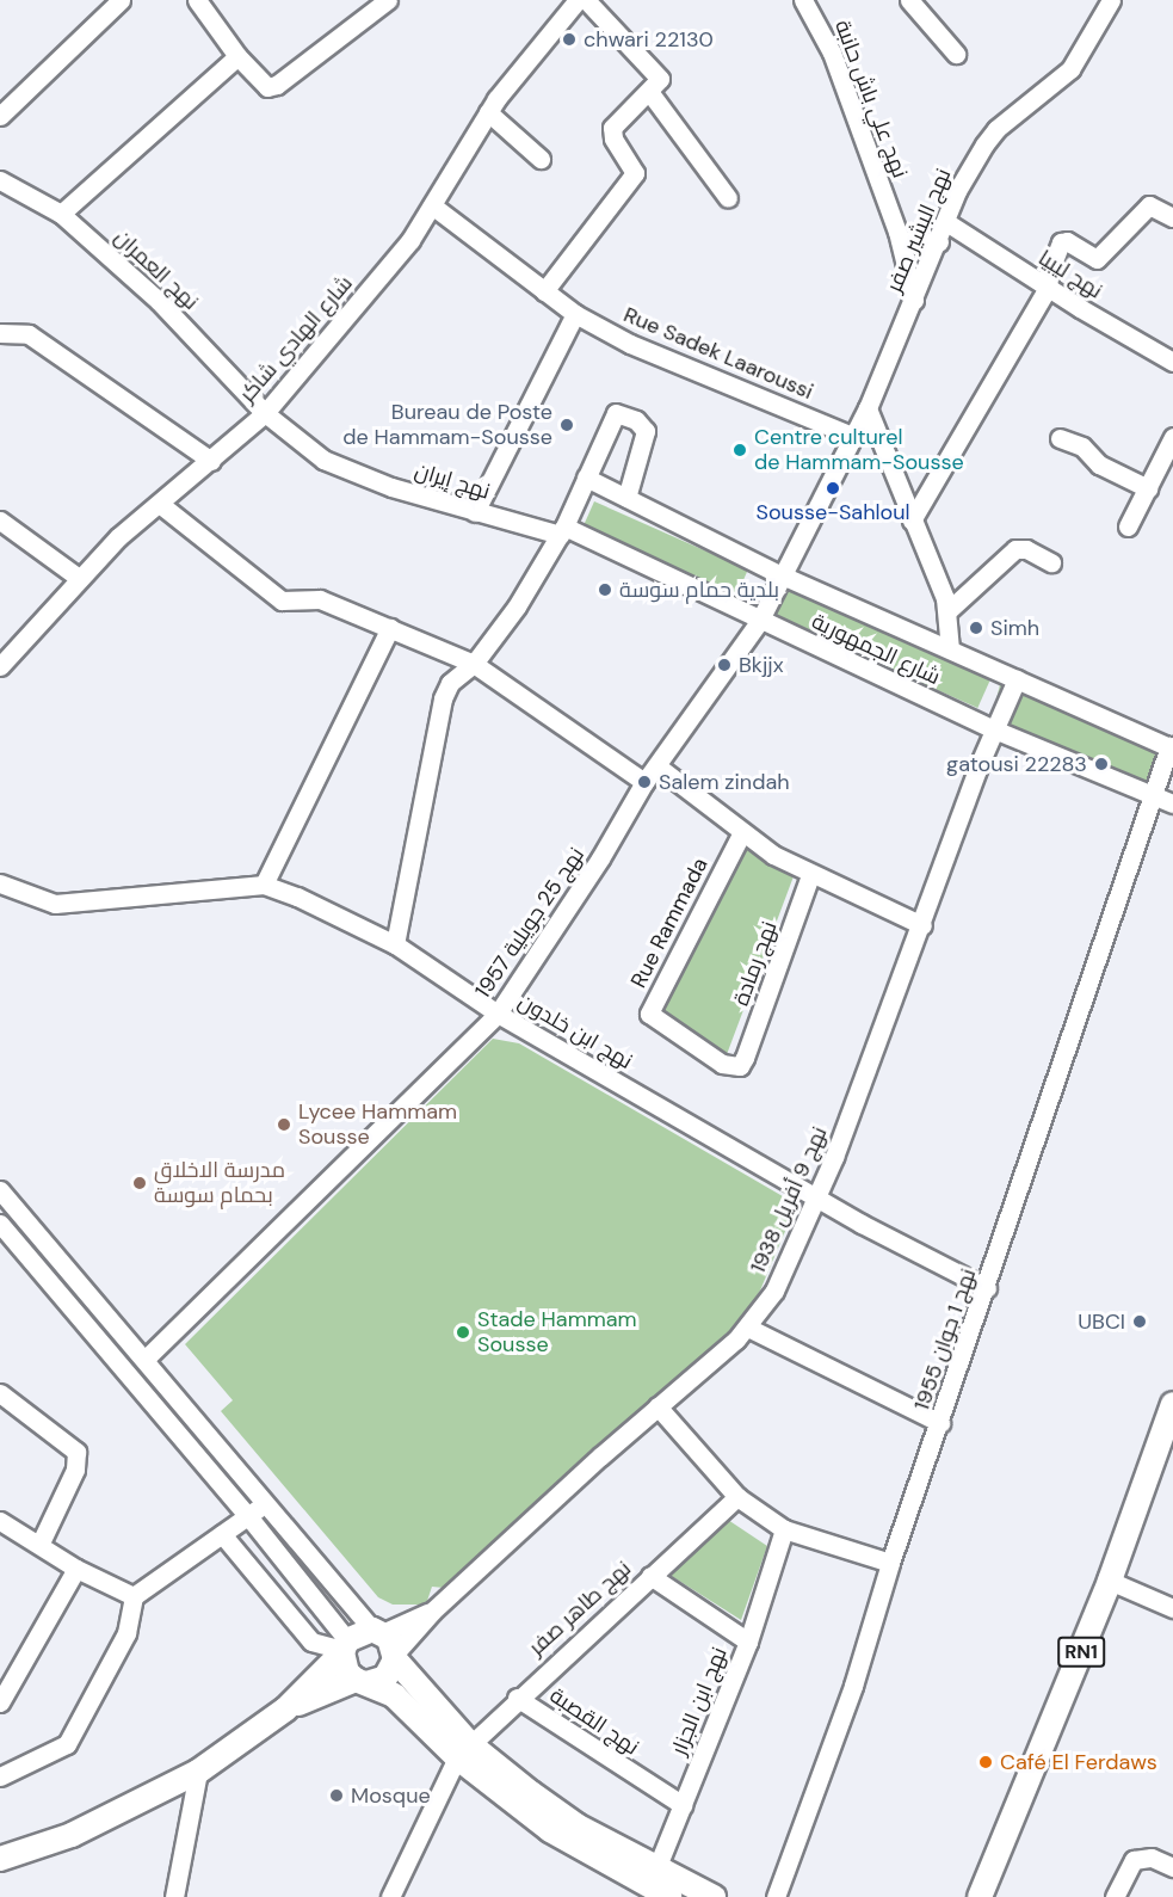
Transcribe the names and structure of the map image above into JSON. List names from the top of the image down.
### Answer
{
  "streets": {
    "main road": ["RN1"],
    "street": [
      "نهج علي باش حانبة",
      "نهج البشير صفر",
      "نهج العمران",
      "نهج ليبيا",
      "شارع الهادي شاكر",
      "Rue Sadek Laaroussi",
      "نهج إيران",
      "شارع الجمهورية",
      "نهج 25 جويلية 1957",
      "Rue Rammada",
      "نهج رمادة",
      "نهج ابن خلدون",
      "نهج 9 أفريل 1938",
      "نهج 1 جوان 1955",
      "نهج طاهر صفر",
      "نهج ابن الجزار",
      "نهج القصبة"
    ]
  },
  "crossings": [
    ["نهج علي باش حانبة", "نهج البشير صفر"],
    ["نهج البشير صفر", "نهج ليبيا"],
    ["نهج البشير صفر", "Rue Sadek Laaroussi"],
    ["نهج البشير صفر", "نهج 25 جويلية 1957"],
    ["نهج العمران", "شارع الهادي شاكر"],
    ["نهج العمران", "نهج إيران"],
    ["شارع الهادي شاكر", "Rue Sadek Laaroussi"],
    ["شارع الهادي شاكر", "نهج إيران"],
    ["Rue Sadek Laaroussi", "نهج 25 جويلية 1957"],
    ["نهج إيران", "شارع الجمهورية"],
    ["شارع الجمهورية", "نهج 25 جويلية 1957"],
    ["شارع الجمهورية", "نهج 9 أفريل 1938"],
    ["شارع الجمهورية", "نهج 1 جوان 1955"],
    ["نهج 25 جويلية 1957", "نهج ابن خلدون"],
    ["Rue Rammada", "نهج رمادة"],
    ["نهج ابن خلدون", "نهج 9 أفريل 1938"],
    ["نهج ابن خلدون", "نهج 1 جوان 1955"],
    ["نهج طاهر صفر", "نهج القصبة"],
    ["نهج ابن الجزار", "نهج القصبة"]
  ],
  "places": [
    "chwari 22130",
    "Bureau de Poste de Hammam-Sousse",
    "Centre culturel de Hammam-Sousse",
    "Sousse-Sahloul",
    "بلدية حمام سوسة",
    "Simh",
    "Bkjjx",
    "gatousi 22283",
    "Salem zindah",
    "Lycee Hammam Sousse",
    "مدرسة الاخلاق بحمام سوسة",
    "UBCI",
    "Stade Hammam Sousse",
    "Café El Ferdaws",
    "Mosque"
  ]
}
